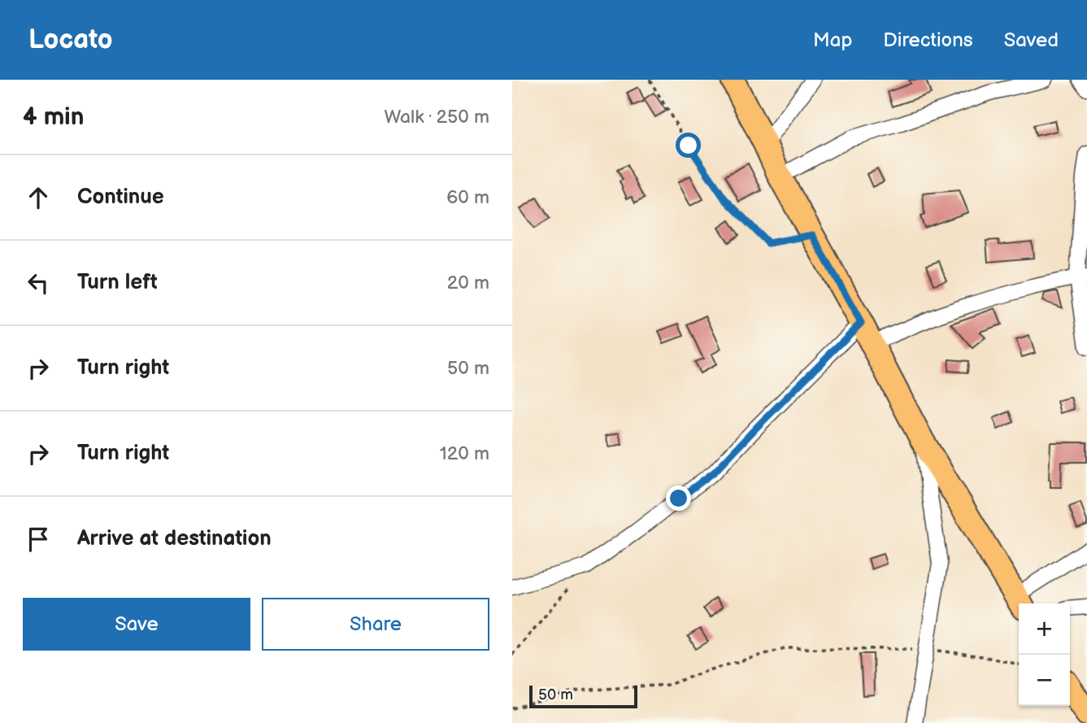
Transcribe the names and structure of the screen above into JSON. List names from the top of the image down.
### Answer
{
  "scale_bar": "50 m",
  "page": {
    "header": "Locato",
    "nav": ["Map", "Directions", "Saved"],
    "heading": ["4 min", "Walk · 250 m"],
    "list": [
      ["Continue", "60 m"],
      ["Turn left", "20 m"],
      ["Turn right", "50 m"],
      ["Turn right", "120 m"],
      "Arrive at destination"
    ],
    "buttons": ["Save", "Share"],
    "map_buttons": ["+", "−"],
    "scale": "50 m"
  }
}
